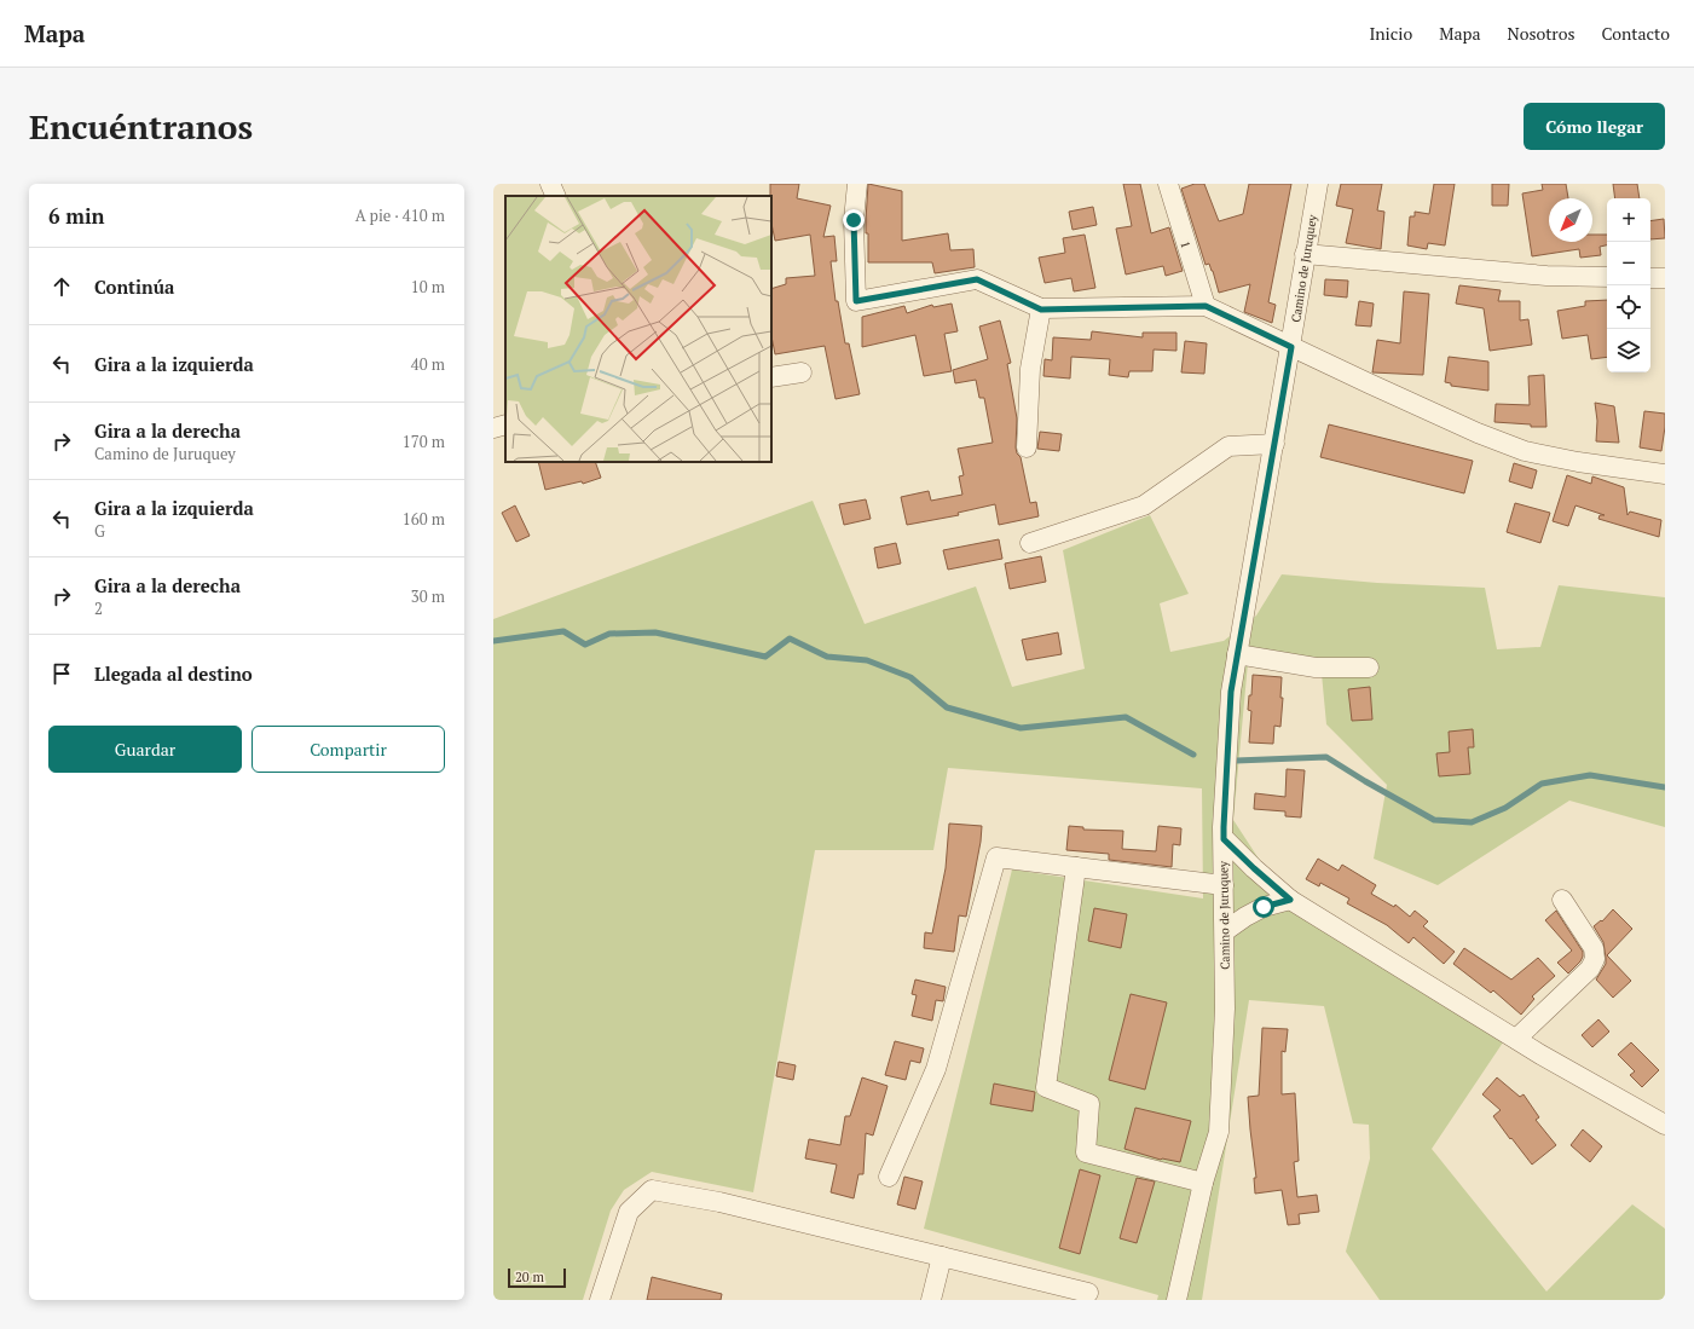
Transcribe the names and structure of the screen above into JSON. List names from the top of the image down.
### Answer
{
  "streets": {
    "street": ["1", "Camino de Juruquey"]
  },
  "scale_bar": "20 m",
  "north": "bottom left",
  "page": {
    "header": "Mapa",
    "nav": [
      "Inicio",
      "Mapa",
      "Nosotros",
      "Contacto"
    ],
    "buttons": [
      "Cómo llegar",
      ["Guardar", "Compartir"]
    ],
    "title": "Encuéntranos",
    "heading": ["6 min", "A pie · 410 m"],
    "map_buttons": ["+", "−"],
    "list": [
      ["Continúa", "10 m"],
      ["Gira a la izquierda", "40 m"],
      ["Gira a la derecha", "Camino de Juruquey", "170 m"],
      ["Gira a la izquierda", "G", "160 m"],
      ["Gira a la derecha", "2", "30 m"],
      "Llegada al destino"
    ],
    "scale": "20 m"
  }
}
